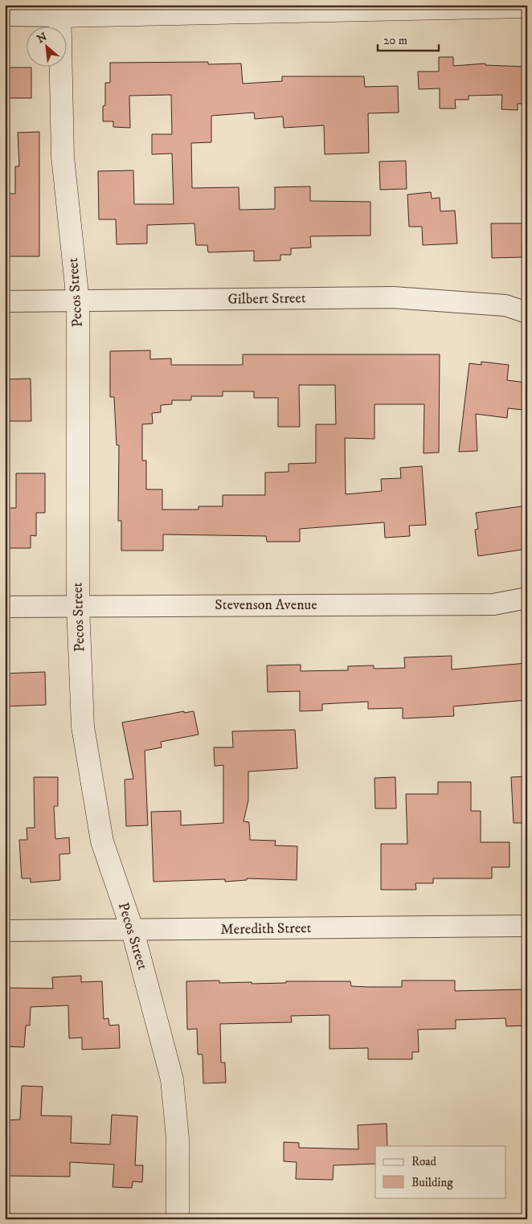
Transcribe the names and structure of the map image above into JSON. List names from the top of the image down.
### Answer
{
  "streets": {
    "street": [
      "Pecos Street",
      "Gilbert Street",
      "Stevenson Avenue",
      "Meredith Street"
    ]
  },
  "crossings": [
    ["Pecos Street", "Gilbert Street"],
    ["Pecos Street", "Stevenson Avenue"],
    ["Pecos Street", "Meredith Street"]
  ],
  "legend": ["Road", "Building"],
  "scale_bar": "20 m",
  "north": "top left"
}
